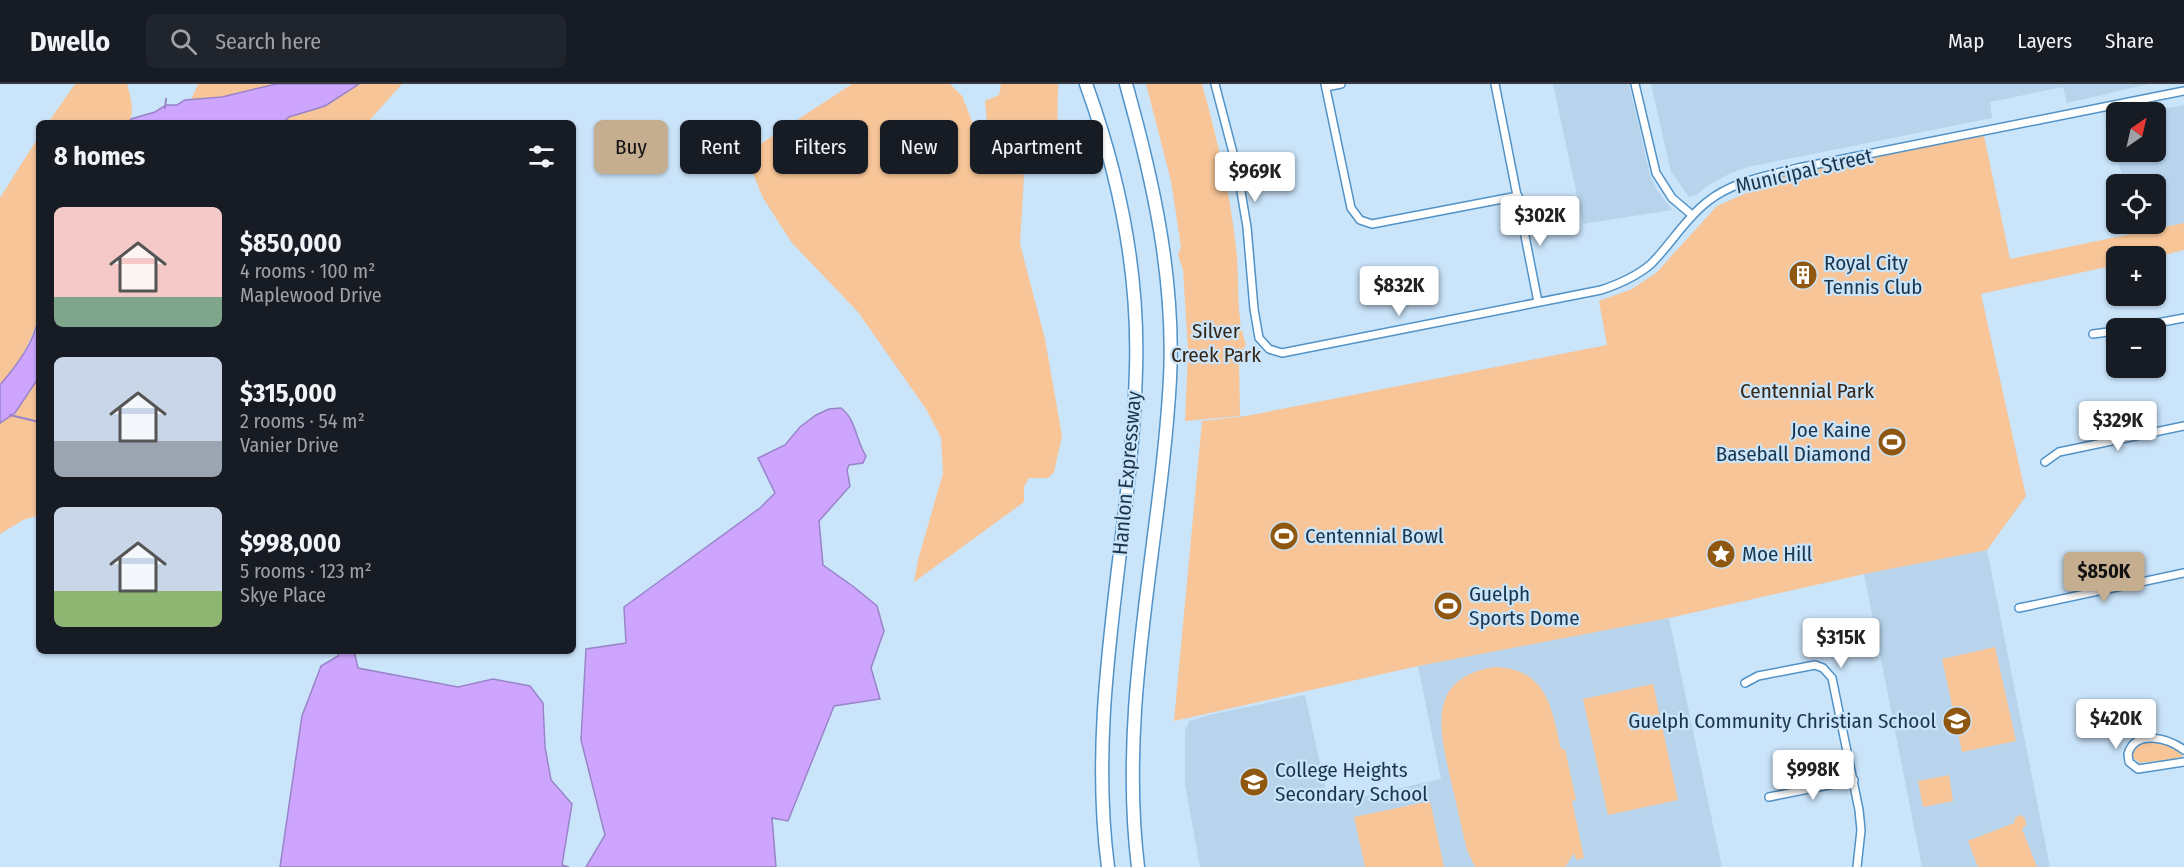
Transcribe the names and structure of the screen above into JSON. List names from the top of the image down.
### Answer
{
  "streets": {
    "highway": ["Hanlon Expressway"],
    "street": ["Municipal Street"]
  },
  "parks": ["Silver Creek Park", "Centennial Park"],
  "places": {
    "building": ["Royal City Tennis Club"],
    "sports": ["Joe Kaine Baseball Diamond", "Centennial Bowl", "Guelph Sports Dome"],
    "place": ["Moe Hill"],
    "school or university": ["Guelph Community Christian School", "College Heights Secondary School"]
  },
  "north": "top right",
  "page": {
    "header": "Dwello",
    "search": "Search here",
    "nav": ["Map", "Layers", "Share"],
    "map_buttons": ["+", "−"],
    "chip": [
      "Buy",
      "Rent",
      "Filters",
      "New",
      "Apartment"
    ],
    "heading": "8 homes",
    "price": [
      "$969K",
      "$302K",
      "$832K",
      "$329K",
      "$850K",
      "$315K",
      "$420K",
      "$998K"
    ],
    "list": [
      {
        "name": "$850,000",
        "note": "4 rooms · 100 m² · Maplewood Drive"
      },
      {
        "name": "$315,000",
        "note": "2 rooms · 54 m² · Vanier Drive"
      },
      {
        "name": "$998,000",
        "note": "5 rooms · 123 m² · Skye Place"
      }
    ]
  }
}
